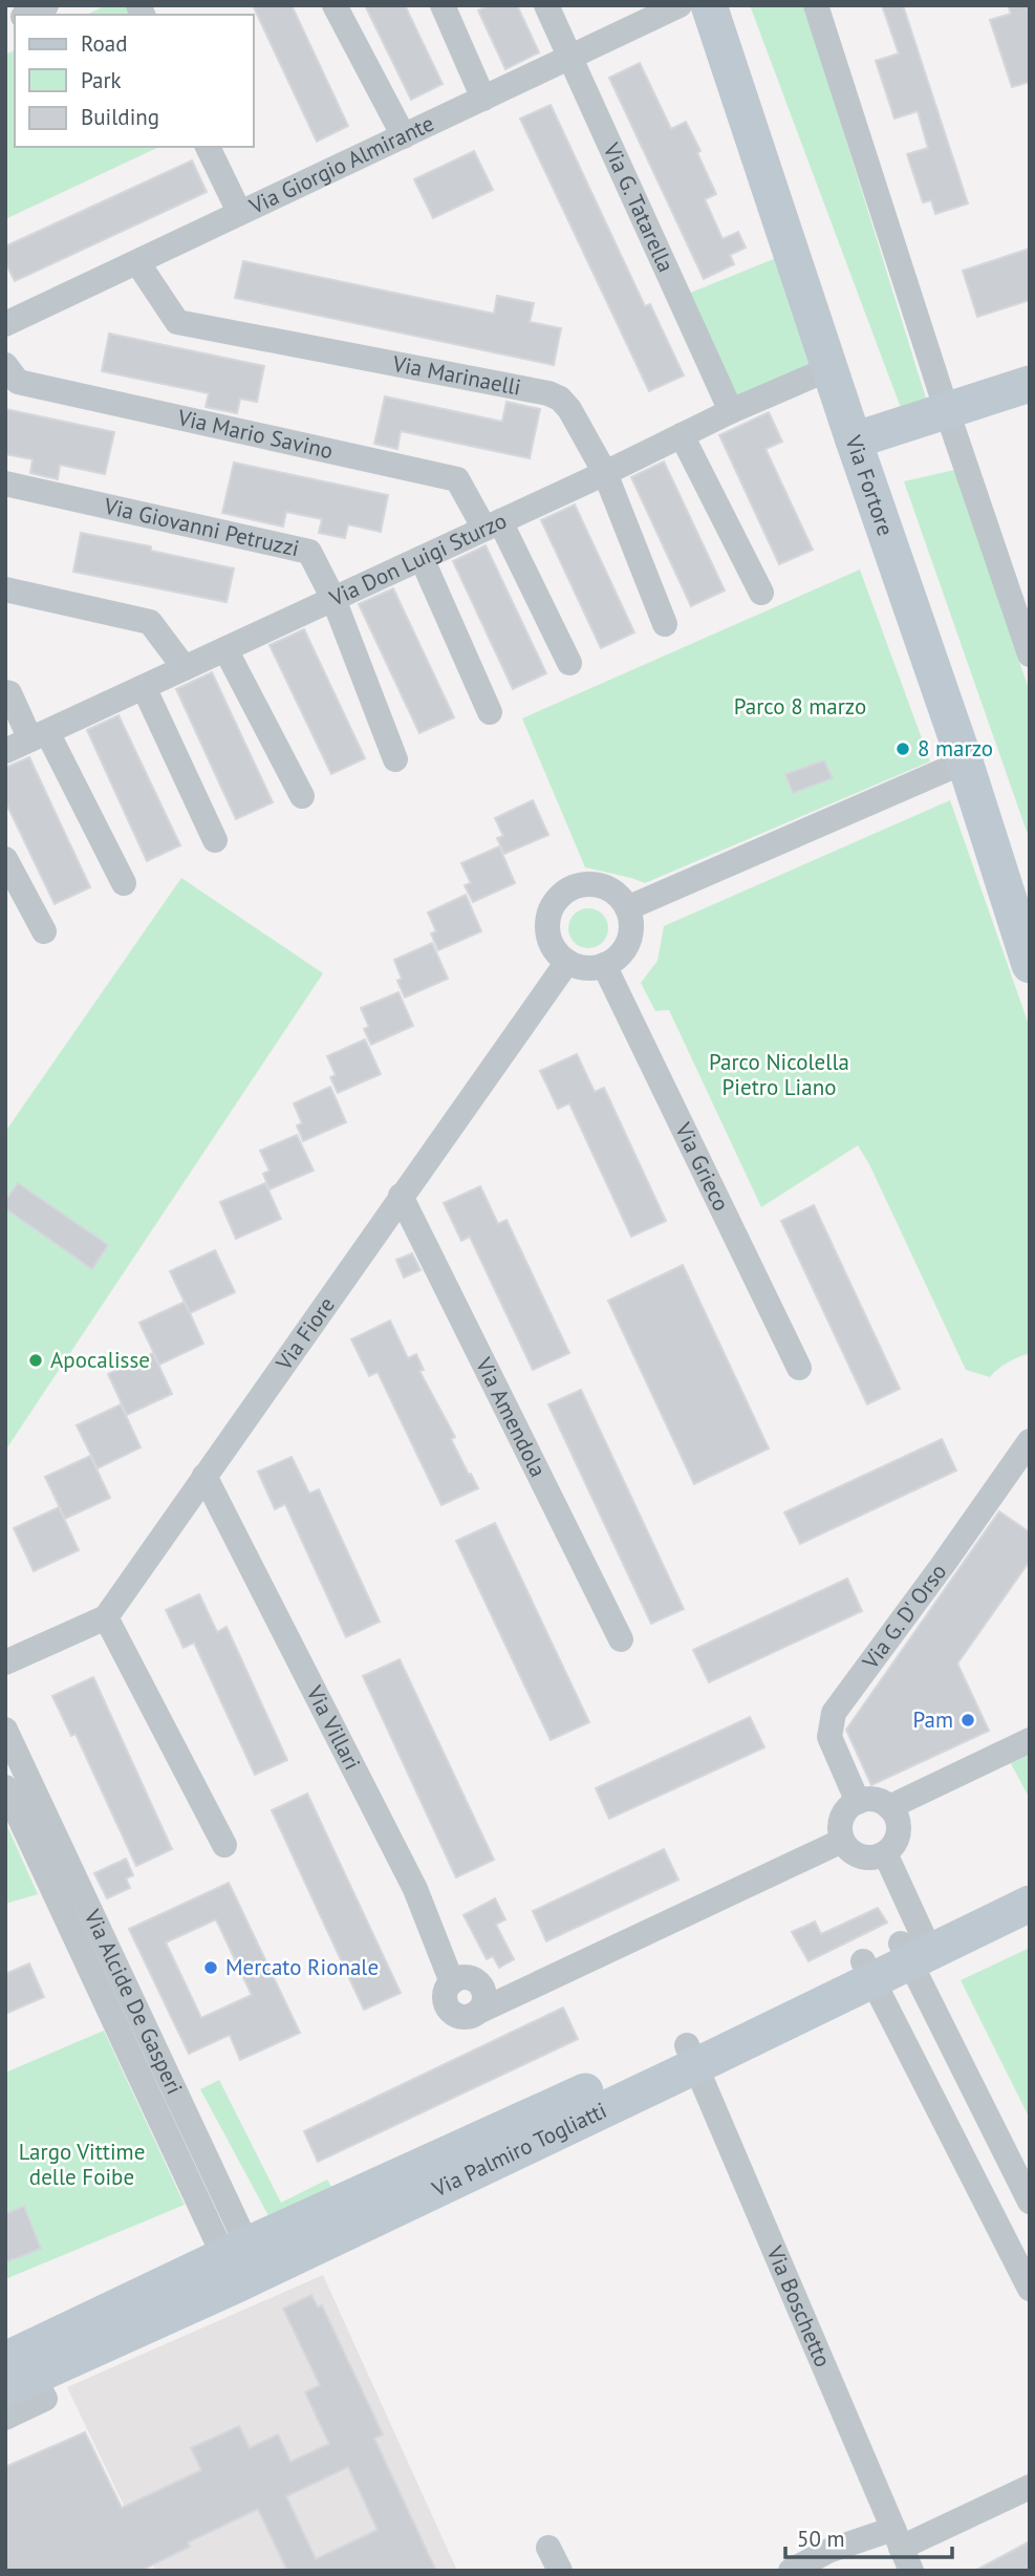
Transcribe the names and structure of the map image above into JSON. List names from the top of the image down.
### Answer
{
  "streets": {
    "street": [
      "Via Giorgio Almirante",
      "Via G. Tatarella",
      "Via Marinaelli",
      "Via Mario Savino",
      "Via Fortore",
      "Via Giovanni Petruzzi",
      "Via Don Luigi Sturzo",
      "Via Grieco",
      "Via Fiore",
      "Via Amendola",
      "Via G. D' Orso",
      "Via Villari",
      "Via Alcide De Gasperi",
      "Via Palmiro Togliatti",
      "Via Boschetto"
    ]
  },
  "crossings": [
    ["Via Giorgio Almirante", "Via G. Tatarella"],
    ["Via Giorgio Almirante", "Via Marinaelli"],
    ["Via G. Tatarella", "Via Don Luigi Sturzo"],
    ["Via Marinaelli", "Via Don Luigi Sturzo"],
    ["Via Mario Savino", "Via Don Luigi Sturzo"],
    ["Via Fortore", "Via Don Luigi Sturzo"],
    ["Via Giovanni Petruzzi", "Via Don Luigi Sturzo"],
    ["Via Grieco", "Via Fiore"],
    ["Via Fiore", "Via Amendola"],
    ["Via Fiore", "Via Villari"],
    ["Via G. D' Orso", "Via Villari"],
    ["Via Alcide De Gasperi", "Via Palmiro Togliatti"],
    ["Via Palmiro Togliatti", "Via Boschetto"]
  ],
  "parks": ["Parco 8 marzo", "Parco Nicolella Pietro Liano", "Largo Vittime delle Foibe"],
  "places": [
    "8 marzo",
    "Apocalisse",
    "Pam",
    "Mercato Rionale"
  ],
  "legend": ["Road", "Park", "Building"],
  "scale_bar": "50 m"
}
